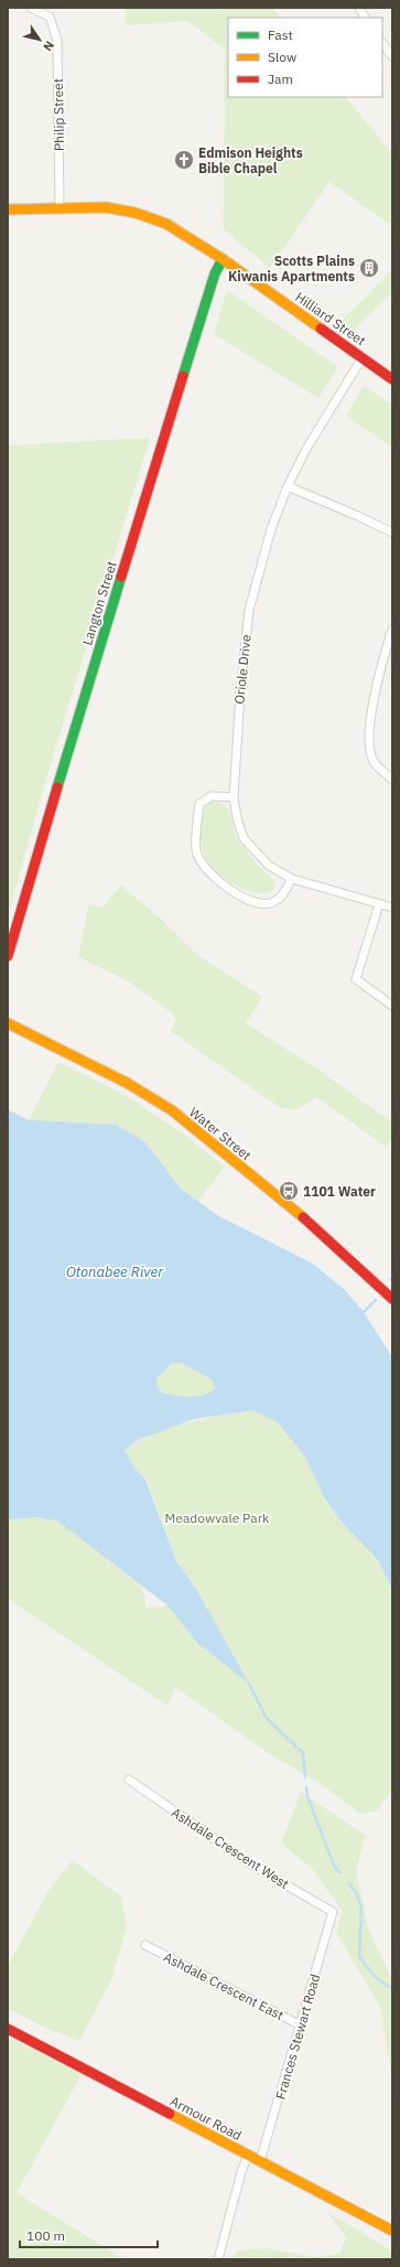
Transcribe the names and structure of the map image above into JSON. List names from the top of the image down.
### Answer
{
  "streets": {
    "street": [
      "Philip Street",
      "Hilliard Street",
      "Langton Street",
      "Oriole Drive",
      "Water Street",
      "Ashdale Crescent West",
      "Ashdale Crescent East",
      "Frances Stewart Road",
      "Armour Road"
    ]
  },
  "crossings": [
    ["Philip Street", "Hilliard Street"],
    ["Hilliard Street", "Langton Street"],
    ["Hilliard Street", "Oriole Drive"],
    ["Ashdale Crescent West", "Frances Stewart Road"],
    ["Ashdale Crescent East", "Frances Stewart Road"],
    ["Frances Stewart Road", "Armour Road"]
  ],
  "water": ["Otonabee River"],
  "parks": ["Meadowvale Park"],
  "places": {
    "church": ["Edmison Heights Bible Chapel"],
    "building": ["Scotts Plains Kiwanis Apartments"],
    "bus stop": ["1101 Water"]
  },
  "legend": ["Fast", "Slow", "Jam"],
  "scale_bar": "100 m",
  "north": "bottom right"
}
